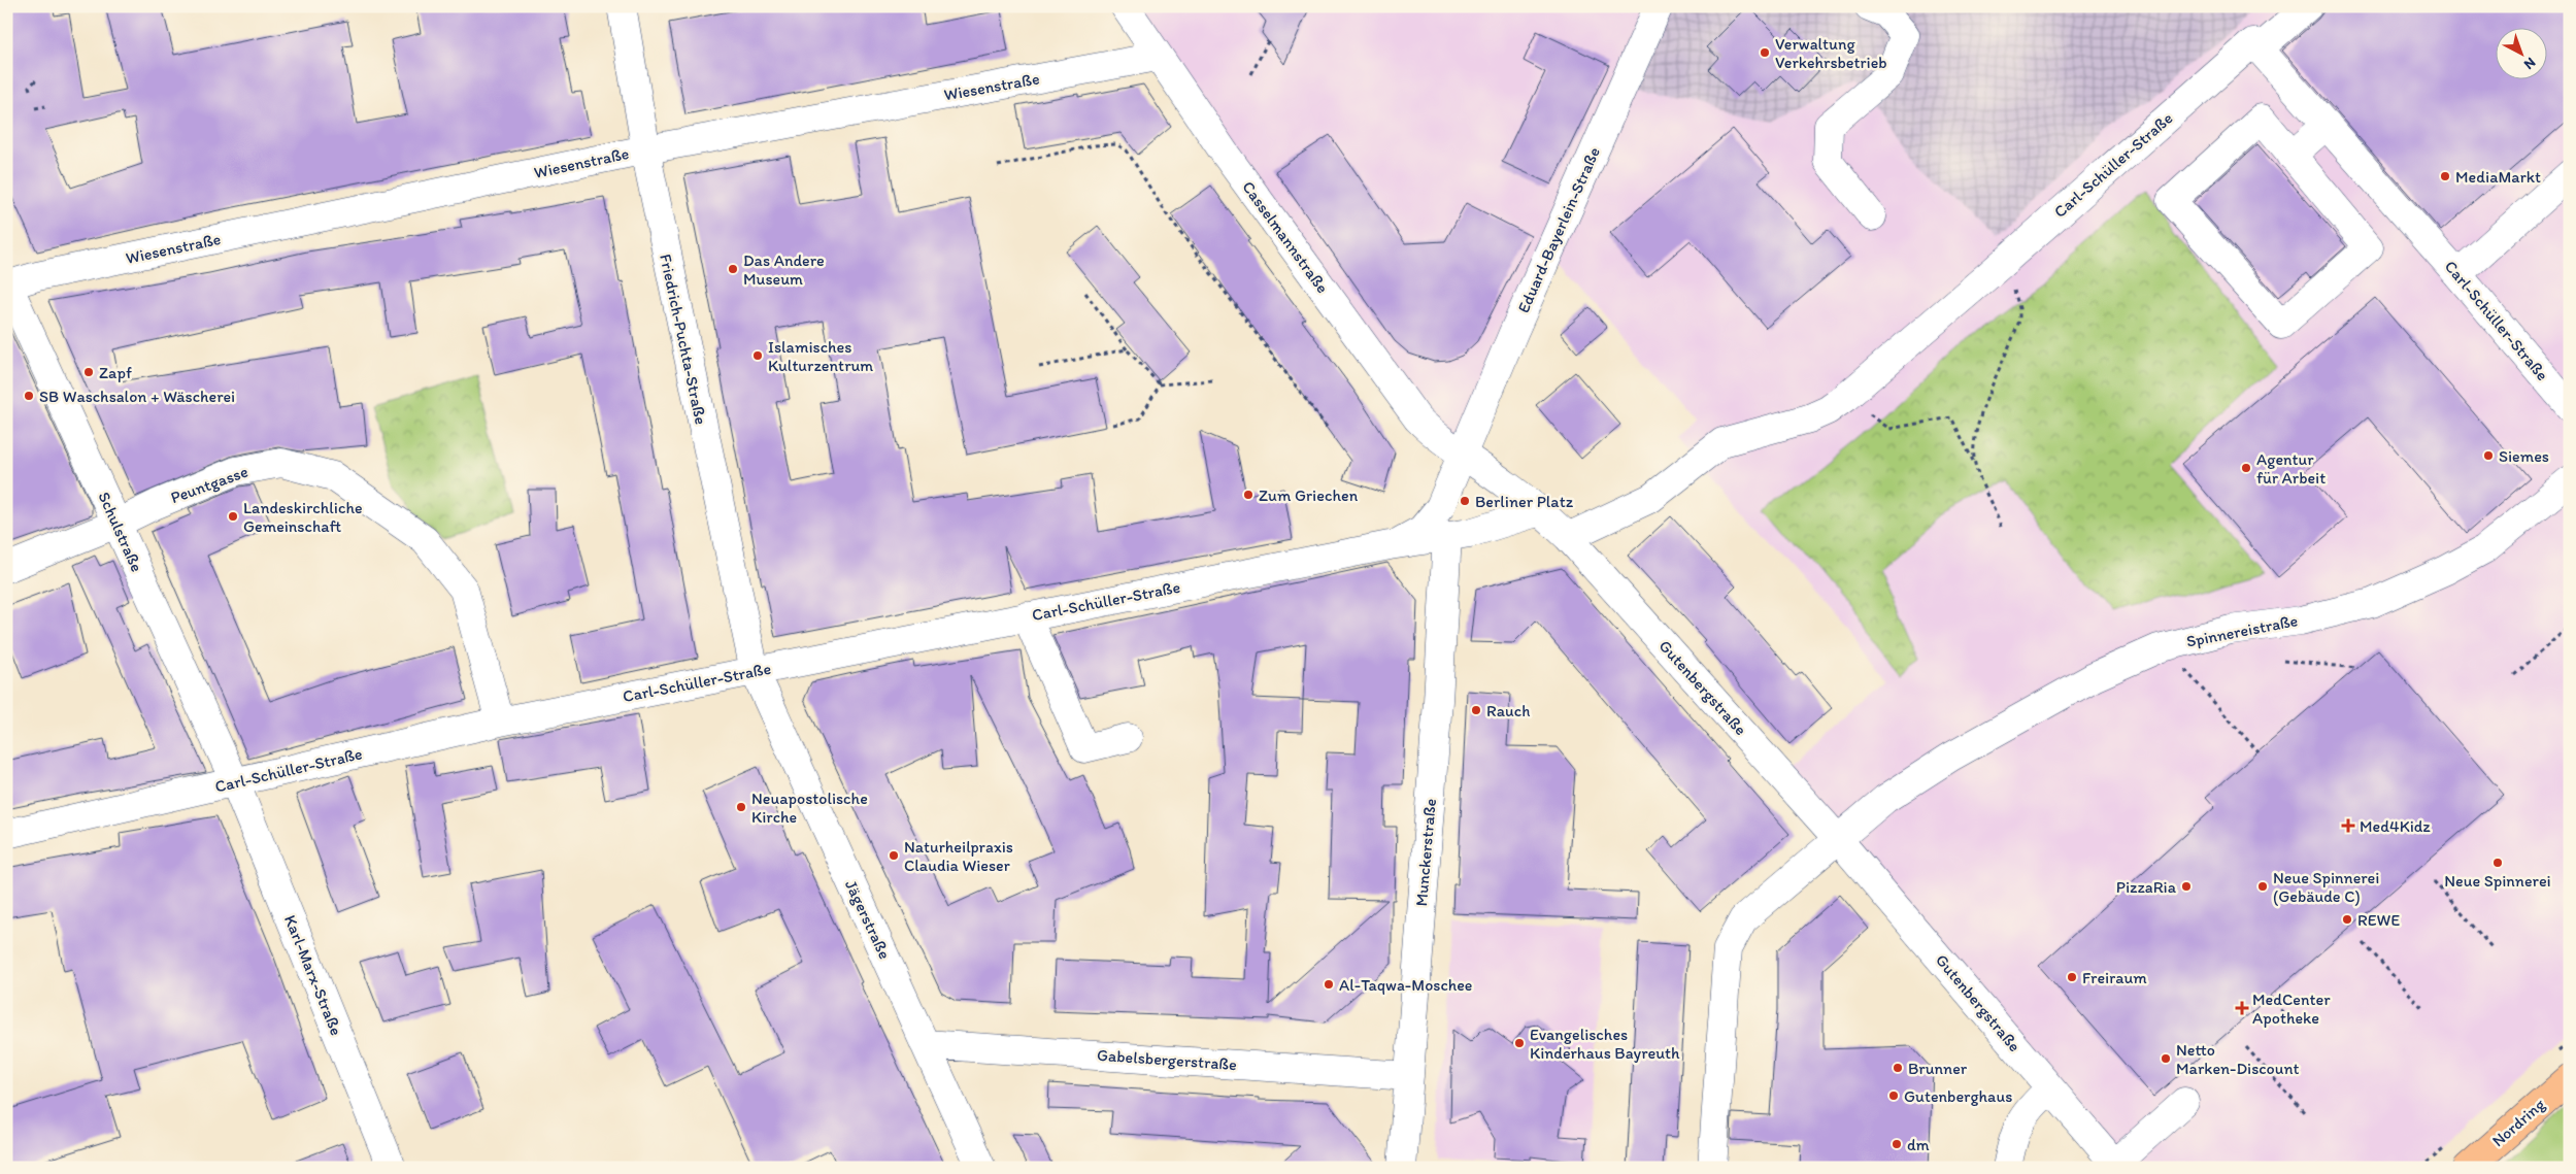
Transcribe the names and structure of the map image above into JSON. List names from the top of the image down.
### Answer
{
  "streets": {
    "main road": ["Nordring"],
    "street": [
      "Wiesenstraße",
      "Carl-Schüller-Straße",
      "Eduard-Bayerlein-Straße",
      "Casselmannstraße",
      "Friedrich-Puchta-Straße",
      "Peuntgasse",
      "Schulstraße",
      "Spinnereistraße",
      "Gutenbergstraße",
      "Munckerstraße",
      "Jägerstraße",
      "Karl-Marx-Straße",
      "Gabelsbergerstraße"
    ]
  },
  "crossings": [
    ["Wiesenstraße", "Casselmannstraße"],
    ["Wiesenstraße", "Friedrich-Puchta-Straße"],
    ["Wiesenstraße", "Schulstraße"],
    ["Carl-Schüller-Straße", "Friedrich-Puchta-Straße"],
    ["Carl-Schüller-Straße", "Peuntgasse"],
    ["Carl-Schüller-Straße", "Schulstraße"],
    ["Carl-Schüller-Straße", "Gutenbergstraße"],
    ["Carl-Schüller-Straße", "Jägerstraße"],
    ["Carl-Schüller-Straße", "Karl-Marx-Straße"],
    ["Eduard-Bayerlein-Straße", "Casselmannstraße"],
    ["Friedrich-Puchta-Straße", "Jägerstraße"],
    ["Peuntgasse", "Schulstraße"],
    ["Schulstraße", "Karl-Marx-Straße"],
    ["Spinnereistraße", "Gutenbergstraße"],
    ["Munckerstraße", "Gabelsbergerstraße"],
    ["Jägerstraße", "Gabelsbergerstraße"]
  ],
  "places": {
    "other": [
      "Verwaltung Verkehrsbetrieb",
      "MediaMarkt",
      "Das Andere Museum",
      "Islamisches Kulturzentrum",
      "Zapf",
      "SB Waschsalon + Wäscherei",
      "Siemes",
      "Agentur für Arbeit",
      "Zum Griechen",
      "Berliner Platz",
      "Landeskirchliche Gemeinschaft",
      "Rauch",
      "Neuapostolische Kirche",
      "Naturheilpraxis Claudia Wieser",
      "Neue Spinnerei",
      "PizzaRia",
      "Neue Spinnerei (Gebäude C)",
      "REWE",
      "Freiraum",
      "Al-Taqwa-Moschee",
      "Evangelisches Kinderhaus Bayreuth",
      "Netto Marken-Discount",
      "Brunner",
      "Gutenberghaus",
      "dm"
    ],
    "health": ["Med4Kidz", "MedCenter Apotheke"]
  },
  "north": "bottom right"
}
